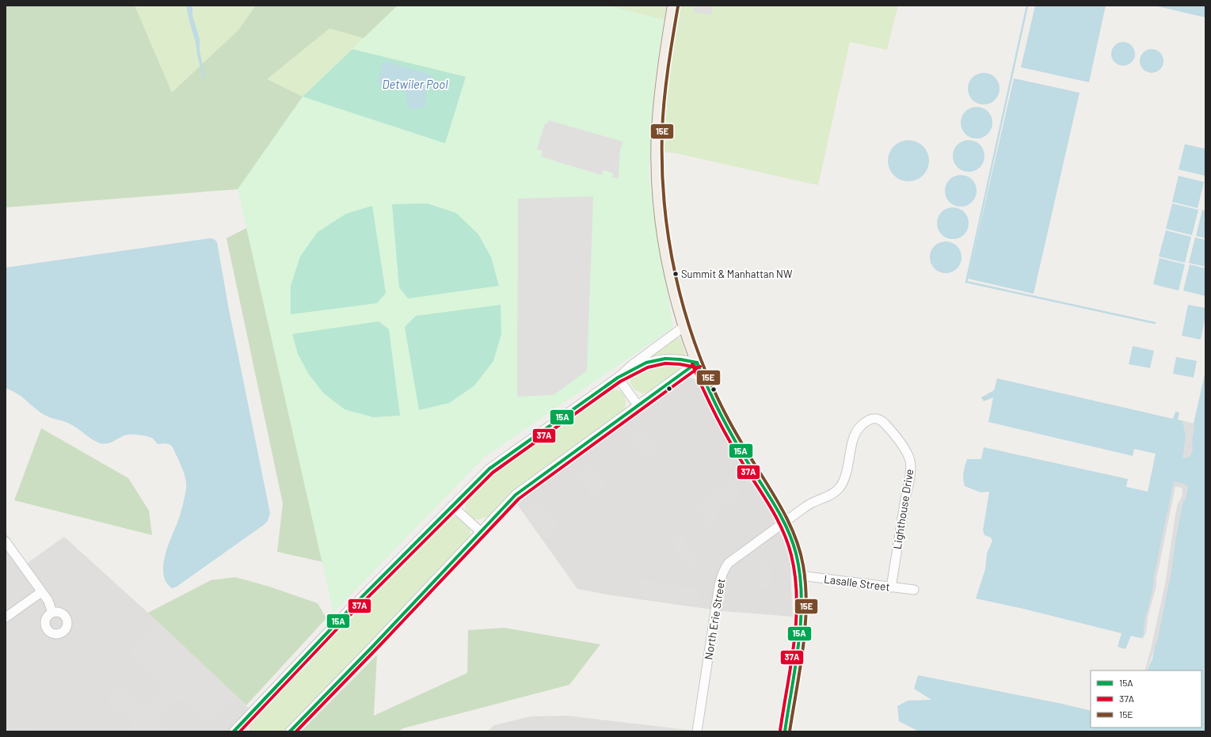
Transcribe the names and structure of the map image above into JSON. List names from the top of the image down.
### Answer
{
  "streets": {
    "street": ["Lighthouse Drive", "Lasalle Street", "North Erie Street"]
  },
  "crossings": [
    ["Lighthouse Drive", "Lasalle Street"],
    ["Lighthouse Drive", "North Erie Street"]
  ],
  "water": ["Detwiler Pool"],
  "places": ["Summit & Manhattan NW"],
  "lines": ["transit line 15E", "transit line 15A", "transit line 37A"],
  "legend": ["15A", "37A", "15E"]
}
